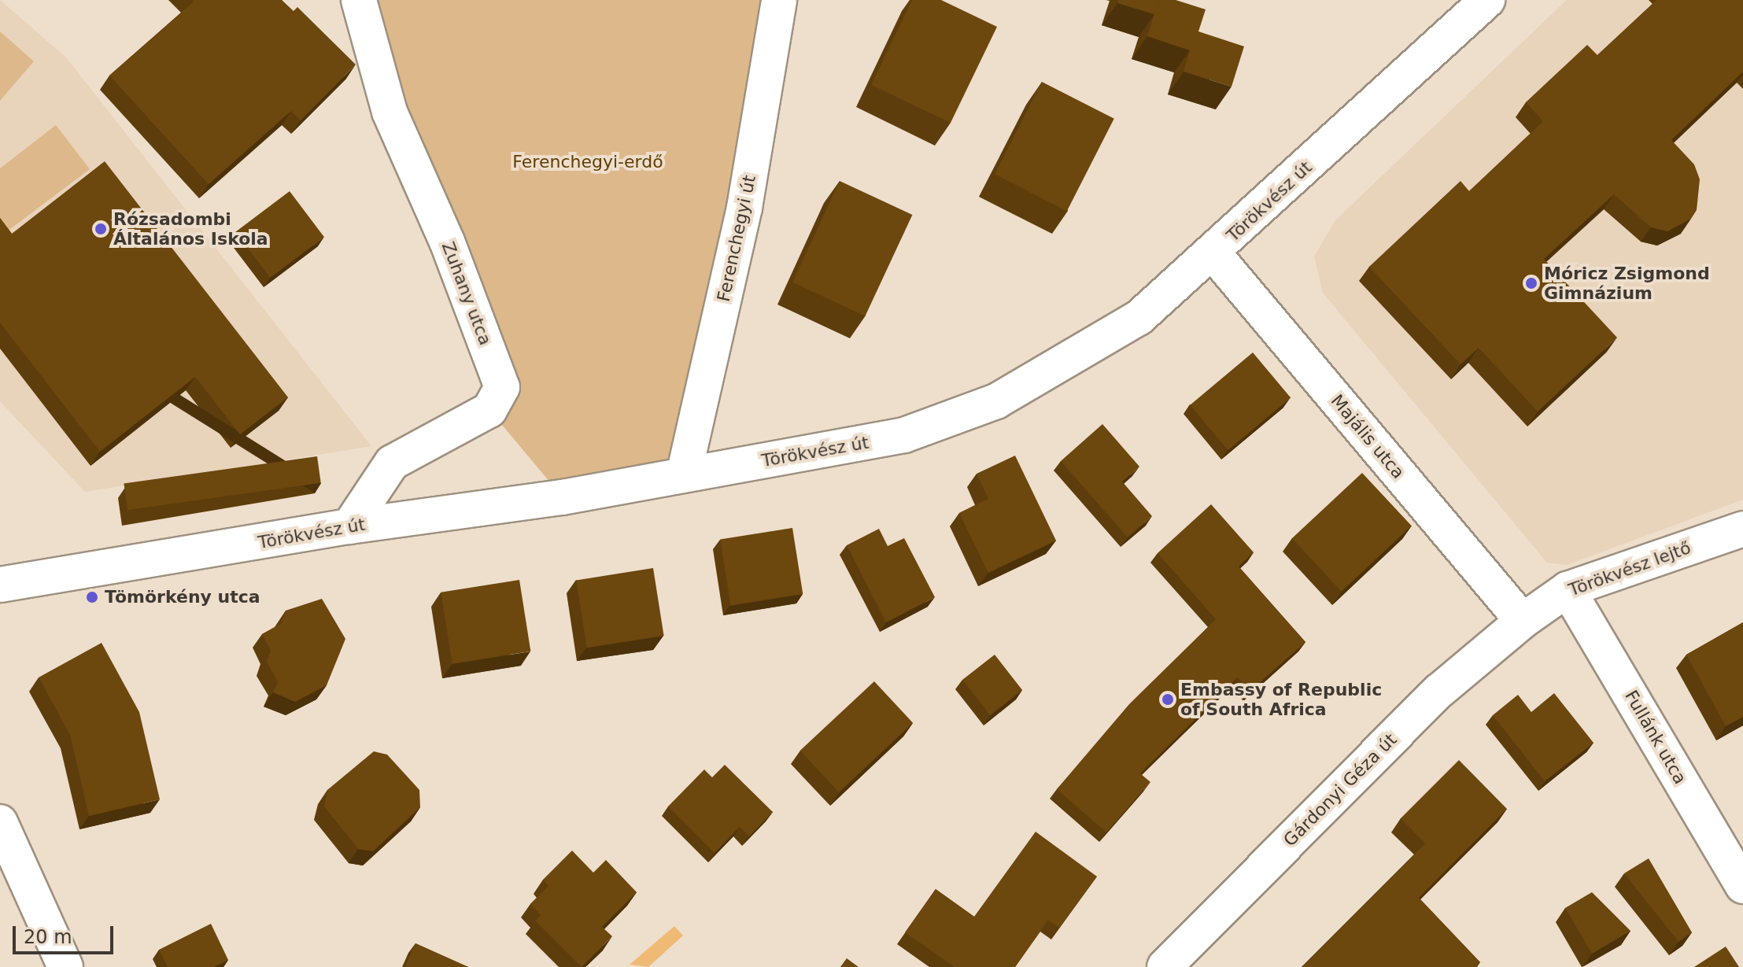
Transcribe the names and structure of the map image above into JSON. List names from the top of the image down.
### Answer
{
  "streets": {
    "street": [
      "Törökvész út",
      "Ferenchegyi út",
      "Zuhany utca",
      "Majális utca",
      "Törökvész lejtő",
      "Fullánk utca",
      "Gárdonyi Géza út"
    ]
  },
  "crossings": [
    ["Törökvész út", "Ferenchegyi út"],
    ["Törökvész út", "Zuhany utca"],
    ["Törökvész út", "Majális utca"],
    ["Majális utca", "Törökvész lejtő"],
    ["Majális utca", "Gárdonyi Géza út"],
    ["Törökvész lejtő", "Fullánk utca"],
    ["Törökvész lejtő", "Gárdonyi Géza út"]
  ],
  "parks": ["Ferenchegyi-erdő"],
  "places": [
    "Rózsadombi Általános Iskola",
    "Móricz Zsigmond Gimnázium",
    "Tömörkény utca",
    "Embassy of Republic of South Africa"
  ],
  "scale_bar": "20 m"
}
